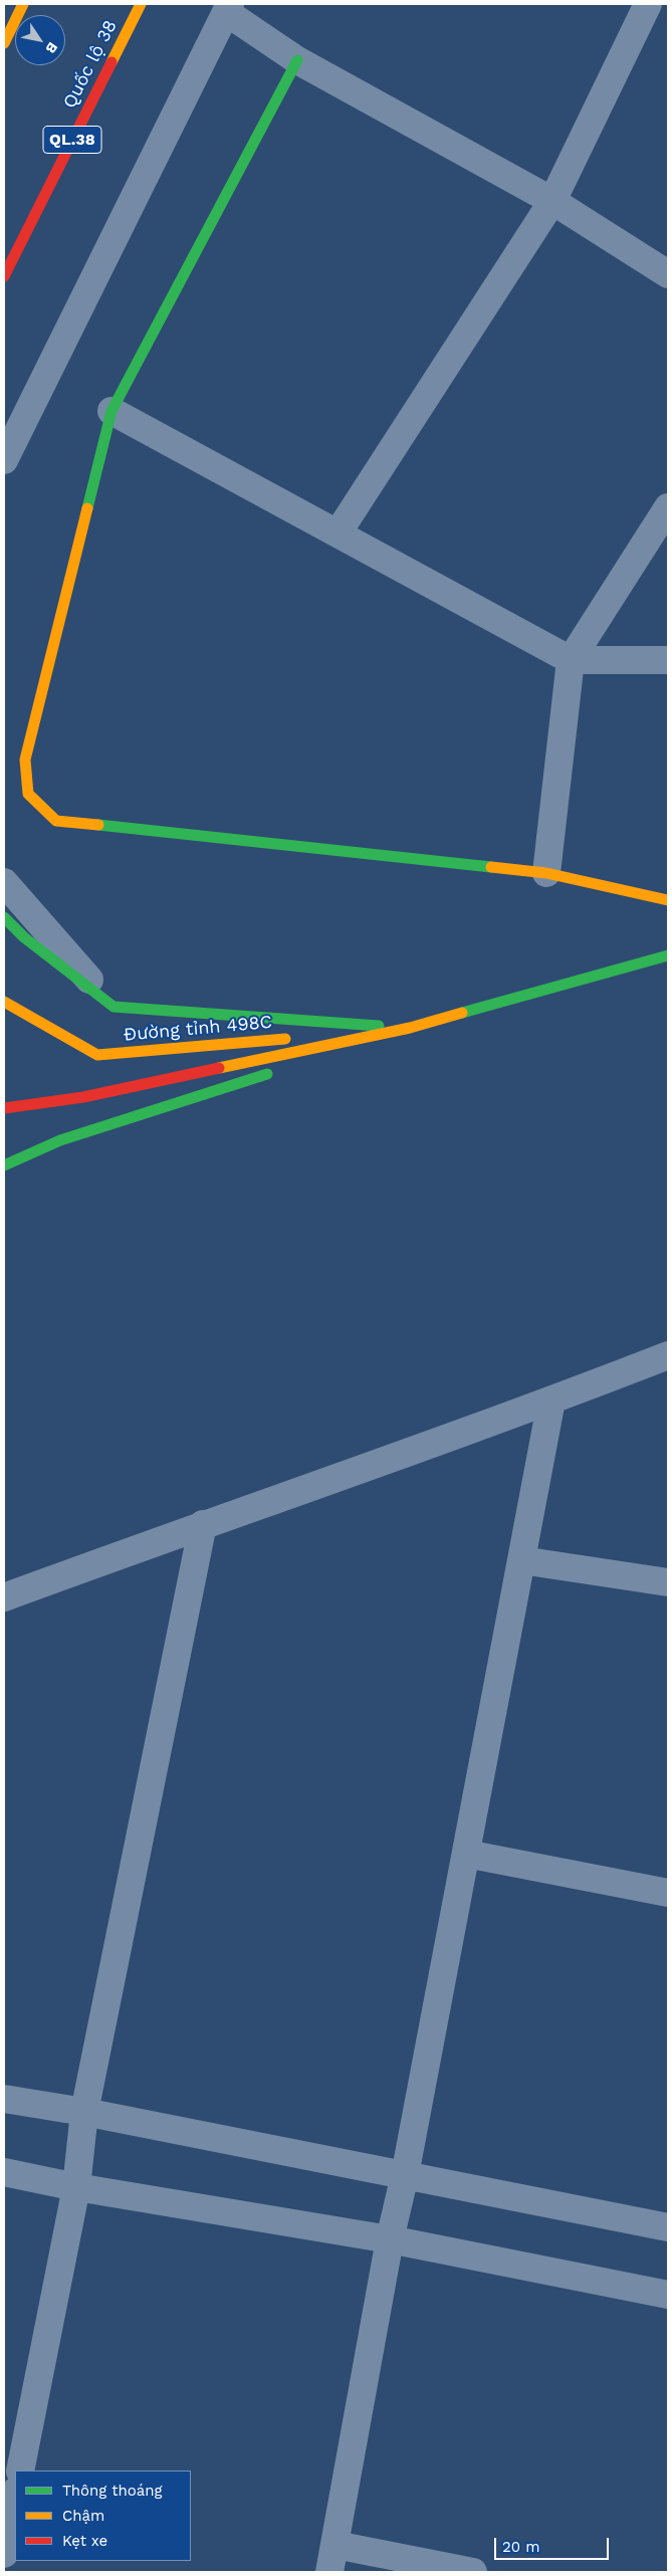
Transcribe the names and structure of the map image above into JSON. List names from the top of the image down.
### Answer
{
  "streets": {
    "main road": ["Quốc lộ 38", "QL.38", "Đường tỉnh 498C"]
  },
  "legend": ["Thông thoáng", "Chậm", "Kẹt xe"],
  "scale_bar": "20 m",
  "north": "bottom right"
}
